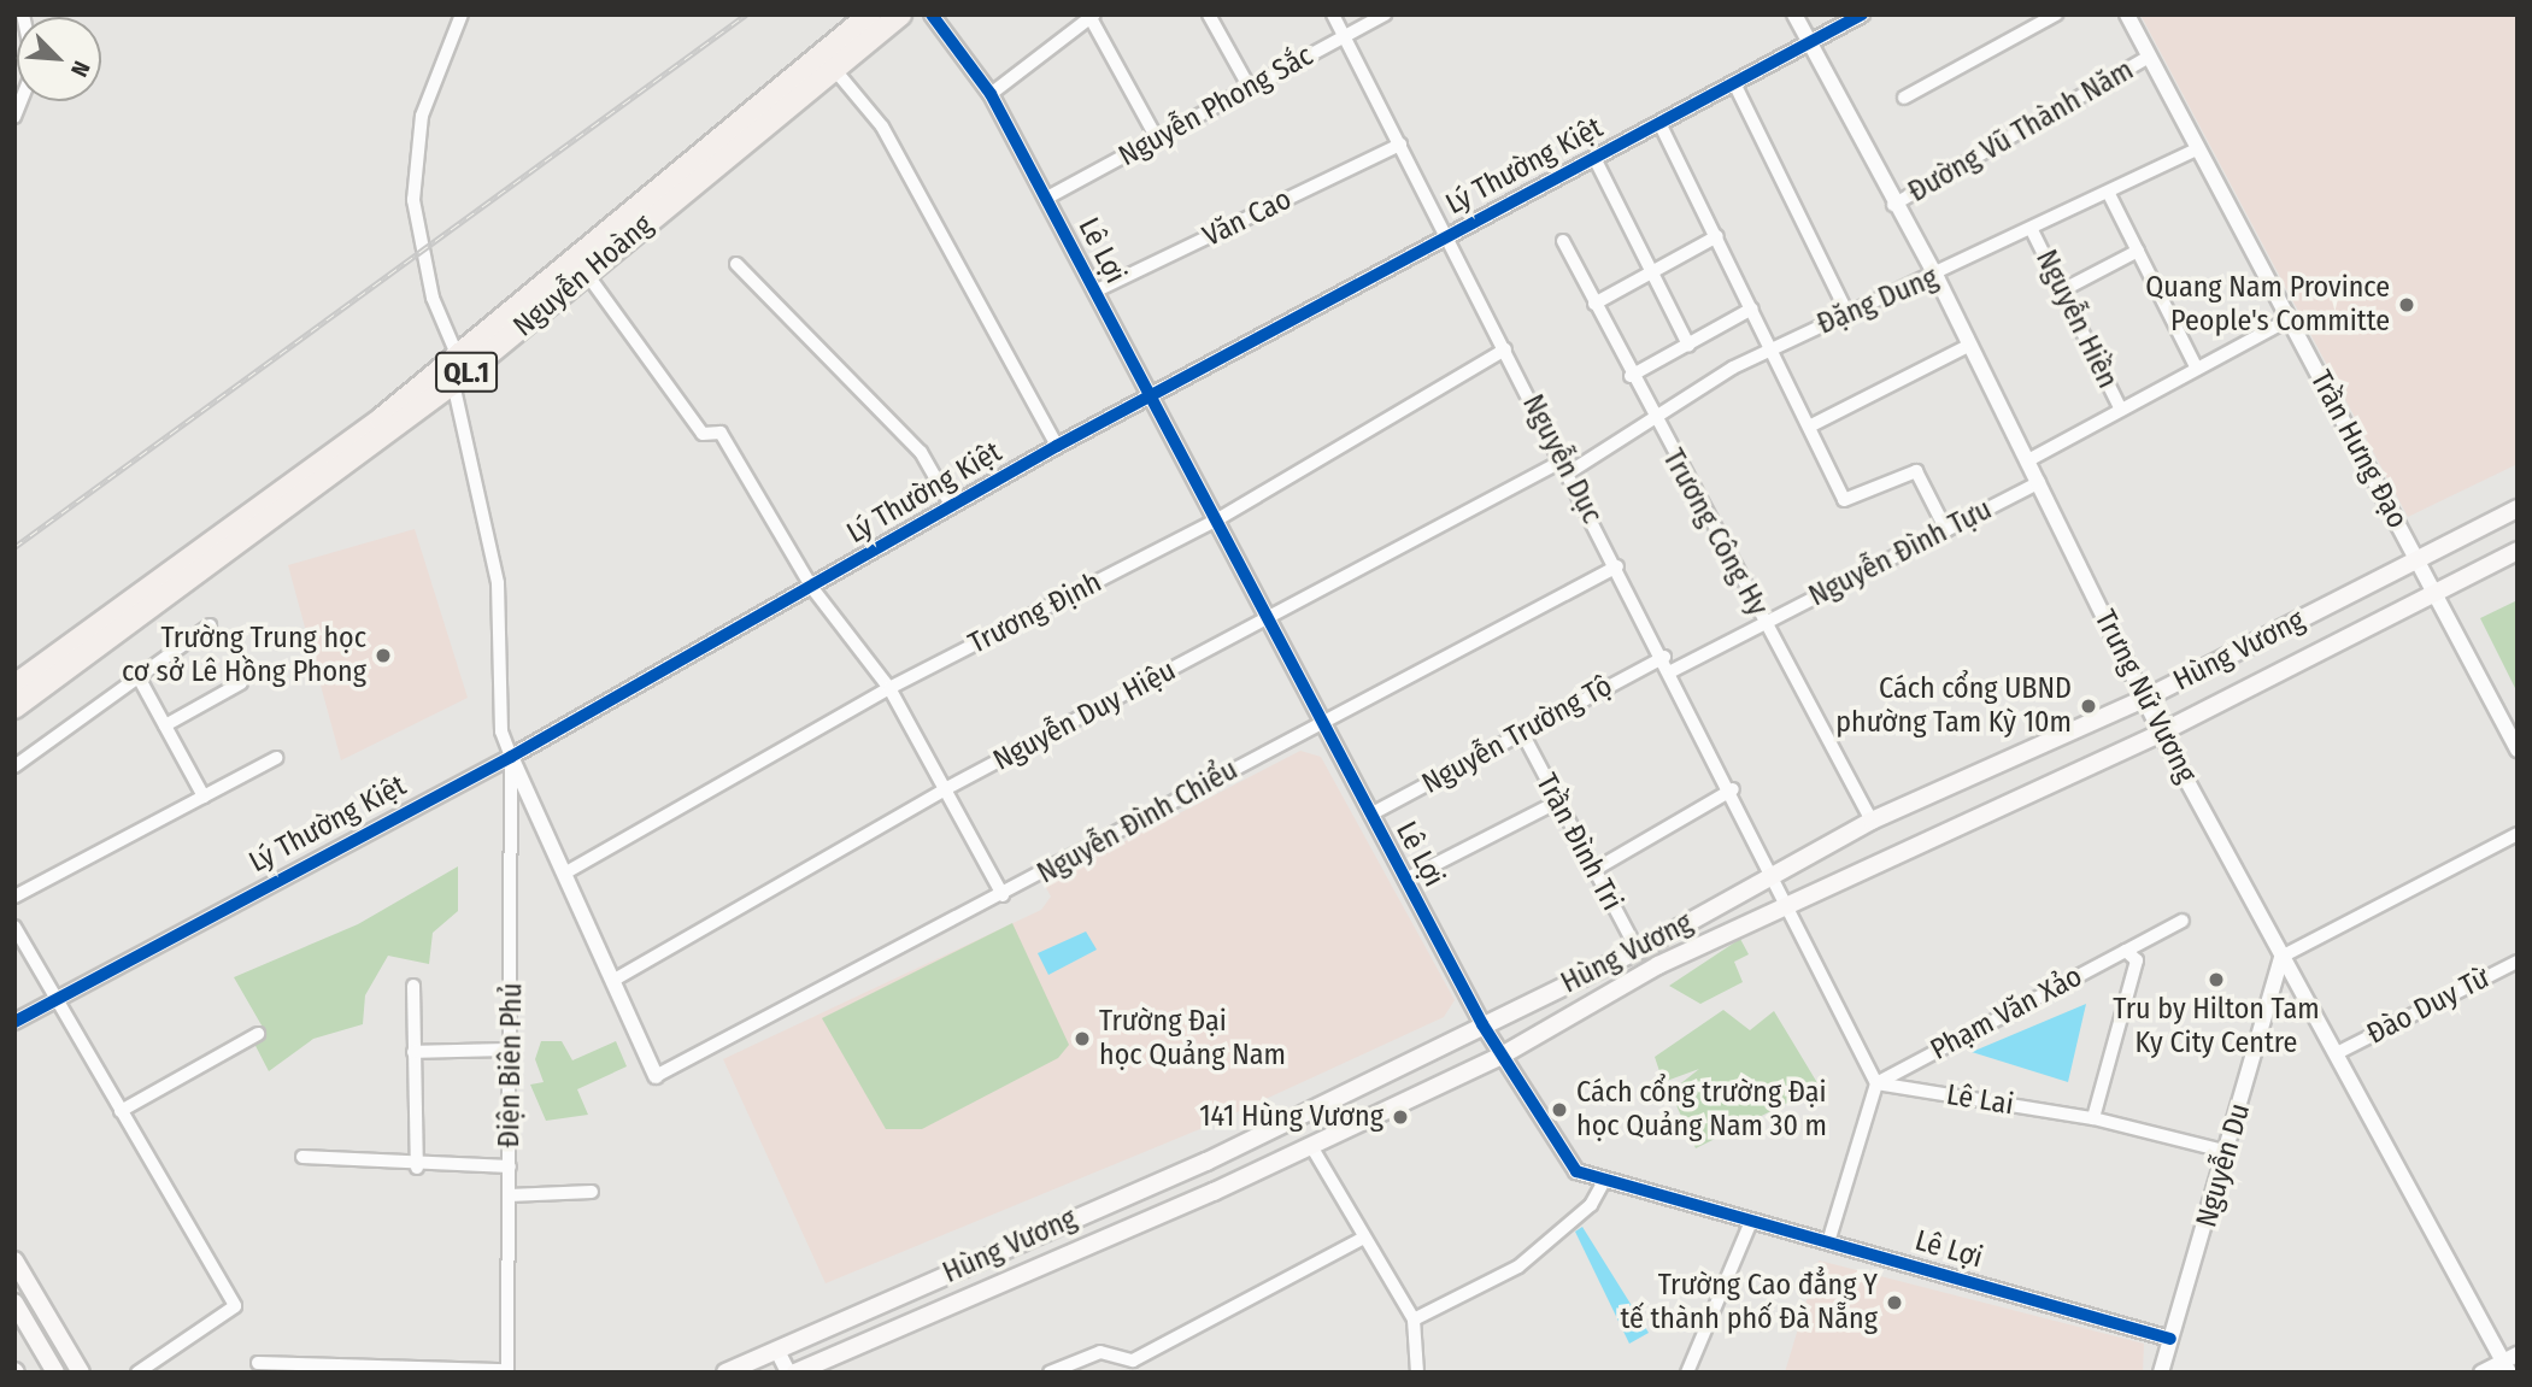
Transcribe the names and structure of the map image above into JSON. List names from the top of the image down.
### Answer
{
  "streets": {
    "highway": ["Nguyễn Hoàng", "QL.1"],
    "main road": ["Hùng Vương"],
    "street": [
      "Nguyễn Phong Sắc",
      "Đường Vũ Thành Năm",
      "Lý Thường Kiệt",
      "Văn Cao",
      "Lê Lợi",
      "Đặng Dung",
      "Nguyễn Hiền",
      "Trần Hưng Đạo",
      "Nguyễn Dục",
      "Trương Công Hy",
      "Nguyễn Đình Tựu",
      "Trương Định",
      "Trưng Nữ Vương",
      "Nguyễn Duy Hiệu",
      "Nguyễn Trường Tộ",
      "Nguyễn Đình Chiểu",
      "Trần Đình Tri",
      "Đào Duy Từ",
      "Phạm Văn Xảo",
      "Điện Biên Phủ",
      "Lê Lai",
      "Nguyễn Du"
    ]
  },
  "crossings": [
    ["Nguyễn Phong Sắc", "Lê Lợi"],
    ["Nguyễn Phong Sắc", "Nguyễn Dục"],
    ["Đường Vũ Thành Năm", "Trần Hưng Đạo"],
    ["Đường Vũ Thành Năm", "Trưng Nữ Vương"],
    ["Lý Thường Kiệt", "Lê Lợi"],
    ["Lý Thường Kiệt", "Nguyễn Dục"],
    ["Lý Thường Kiệt", "Trưng Nữ Vương"],
    ["Lý Thường Kiệt", "Điện Biên Phủ"],
    ["Văn Cao", "Lê Lợi"],
    ["Văn Cao", "Nguyễn Dục"],
    ["Lê Lợi", "Trương Định"],
    ["Lê Lợi", "Hùng Vương"],
    ["Lê Lợi", "Nguyễn Duy Hiệu"],
    ["Lê Lợi", "Nguyễn Trường Tộ"],
    ["Lê Lợi", "Nguyễn Đình Chiểu"],
    ["Lê Lợi", "Nguyễn Du"],
    ["Nguyễn Hoàng", "Điện Biên Phủ"],
    ["Đặng Dung", "Nguyễn Hiền"],
    ["Đặng Dung", "Trần Hưng Đạo"],
    ["Đặng Dung", "Nguyễn Dục"],
    ["Đặng Dung", "Trương Công Hy"],
    ["Đặng Dung", "Trưng Nữ Vương"],
    ["Đặng Dung", "Nguyễn Duy Hiệu"],
    ["Trần Hưng Đạo", "Hùng Vương"],
    ["Nguyễn Dục", "Nguyễn Đình Tựu"],
    ["Nguyễn Dục", "Trương Định"],
    ["Nguyễn Dục", "Hùng Vương"],
    ["Nguyễn Dục", "Nguyễn Duy Hiệu"],
    ["Nguyễn Dục", "Nguyễn Trường Tộ"],
    ["Nguyễn Dục", "Nguyễn Đình Chiểu"],
    ["Trương Công Hy", "Nguyễn Đình Tựu"],
    ["Trương Công Hy", "Hùng Vương"],
    ["Nguyễn Đình Tựu", "Trưng Nữ Vương"],
    ["Hùng Vương", "Trưng Nữ Vương"],
    ["Hùng Vương", "Trần Đình Tri"],
    ["Trưng Nữ Vương", "Đào Duy Từ"],
    ["Trưng Nữ Vương", "Nguyễn Du"],
    ["Nguyễn Trường Tộ", "Trần Đình Tri"],
    ["Phạm Văn Xảo", "Lê Lai"],
    ["Lê Lai", "Nguyễn Du"]
  ],
  "places": [
    "Quang Nam Province People's Committe",
    "Trường Trung học cơ sở Lê Hồng Phong",
    "Cách cổng UBND phường Tam Kỳ 10m",
    "Tru by Hilton Tam Ky City Centre",
    "Trường Đại học Quảng Nam",
    "Cách cổng trường Đại học Quảng Nam 30 m",
    "141 Hùng Vương",
    "Trường Cao đẳng Y tế thành phố Đà Nẵng"
  ],
  "north": "bottom right"
}
